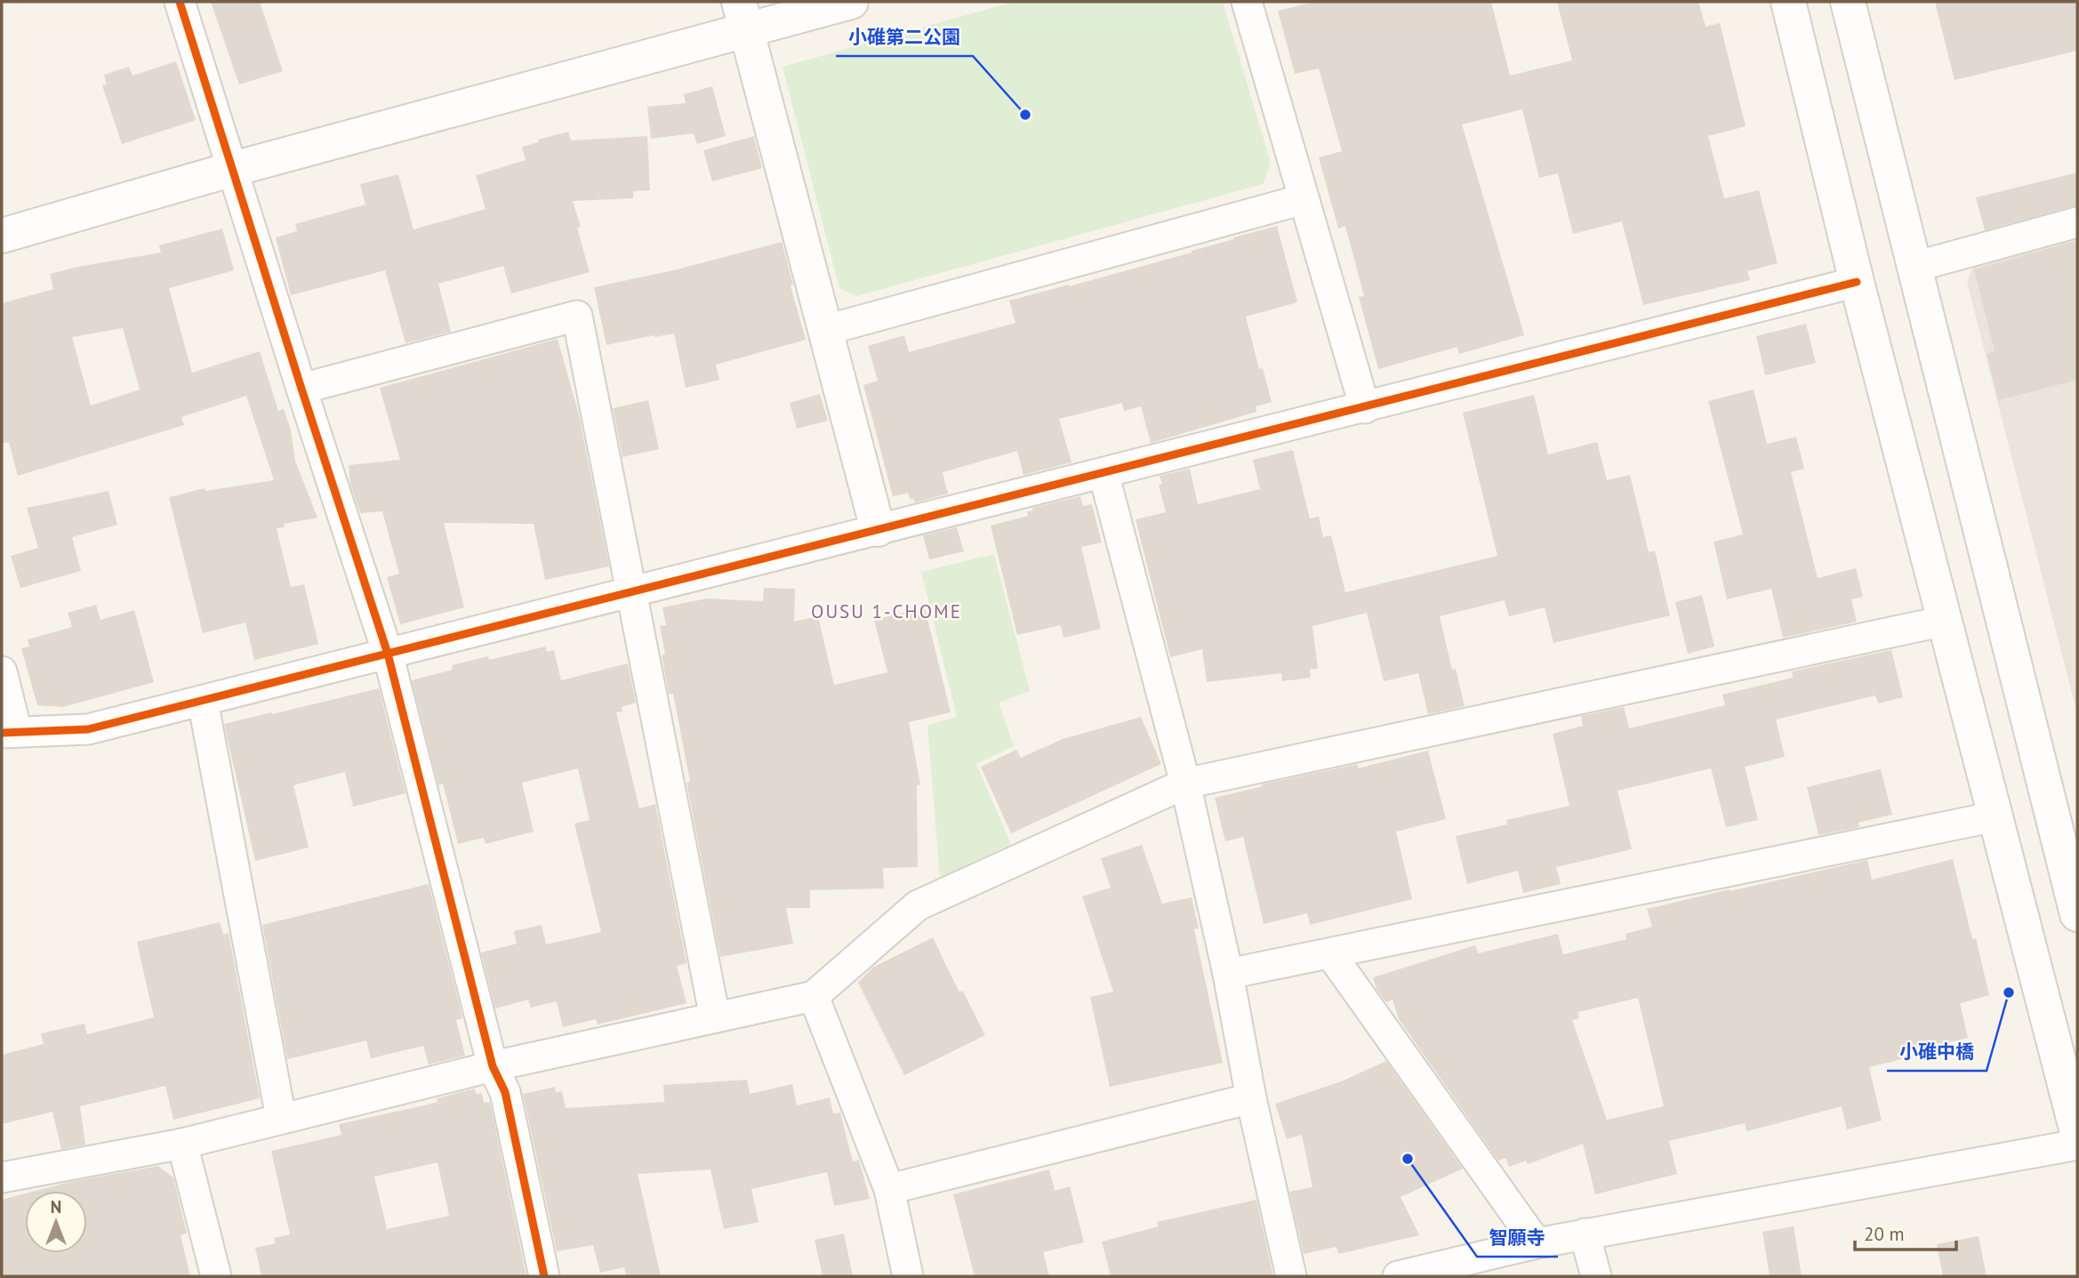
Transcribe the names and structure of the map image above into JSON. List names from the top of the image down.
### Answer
{
  "districts": ["OUSU 1-CHOME"],
  "places": ["小碓第二公園", "小碓中橋", "智願寺"],
  "scale_bar": "20 m",
  "north": "top"
}
